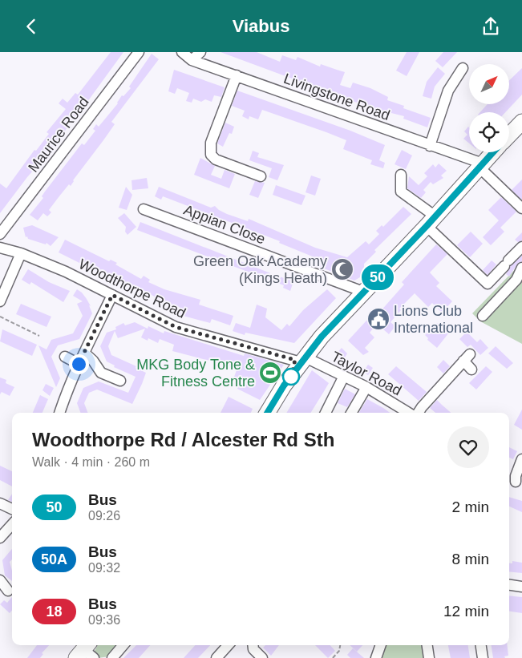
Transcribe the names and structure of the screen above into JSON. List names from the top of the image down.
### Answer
{
  "streets": {
    "street": [
      "Livingstone Road",
      "Maurice Road",
      "Appian Close",
      "Woodthorpe Road",
      "Taylor Road"
    ]
  },
  "crossings": [
    ["Woodthorpe Road", "Taylor Road"]
  ],
  "places": {
    "mosque": ["Green Oak Academy (Kings Heath)"],
    "public building": ["Lions Club International"],
    "sports": ["MKG Body Tone & Fitness Centre"]
  },
  "lines": ["bus line 50"],
  "north": "top right",
  "page": {
    "header": "Viabus",
    "on_map": "50",
    "heading": ["Woodthorpe Rd / Alcester Rd Sth", "Walk · 4 min · 260 m"],
    "list": [
      {
        "mark": "50",
        "name": "Bus",
        "note": "09:26",
        "value": "2 min"
      },
      {
        "mark": "50A",
        "name": "Bus",
        "note": "09:32",
        "value": "8 min"
      },
      {
        "mark": "18",
        "name": "Bus",
        "note": "09:36",
        "value": "12 min"
      }
    ]
  }
}
